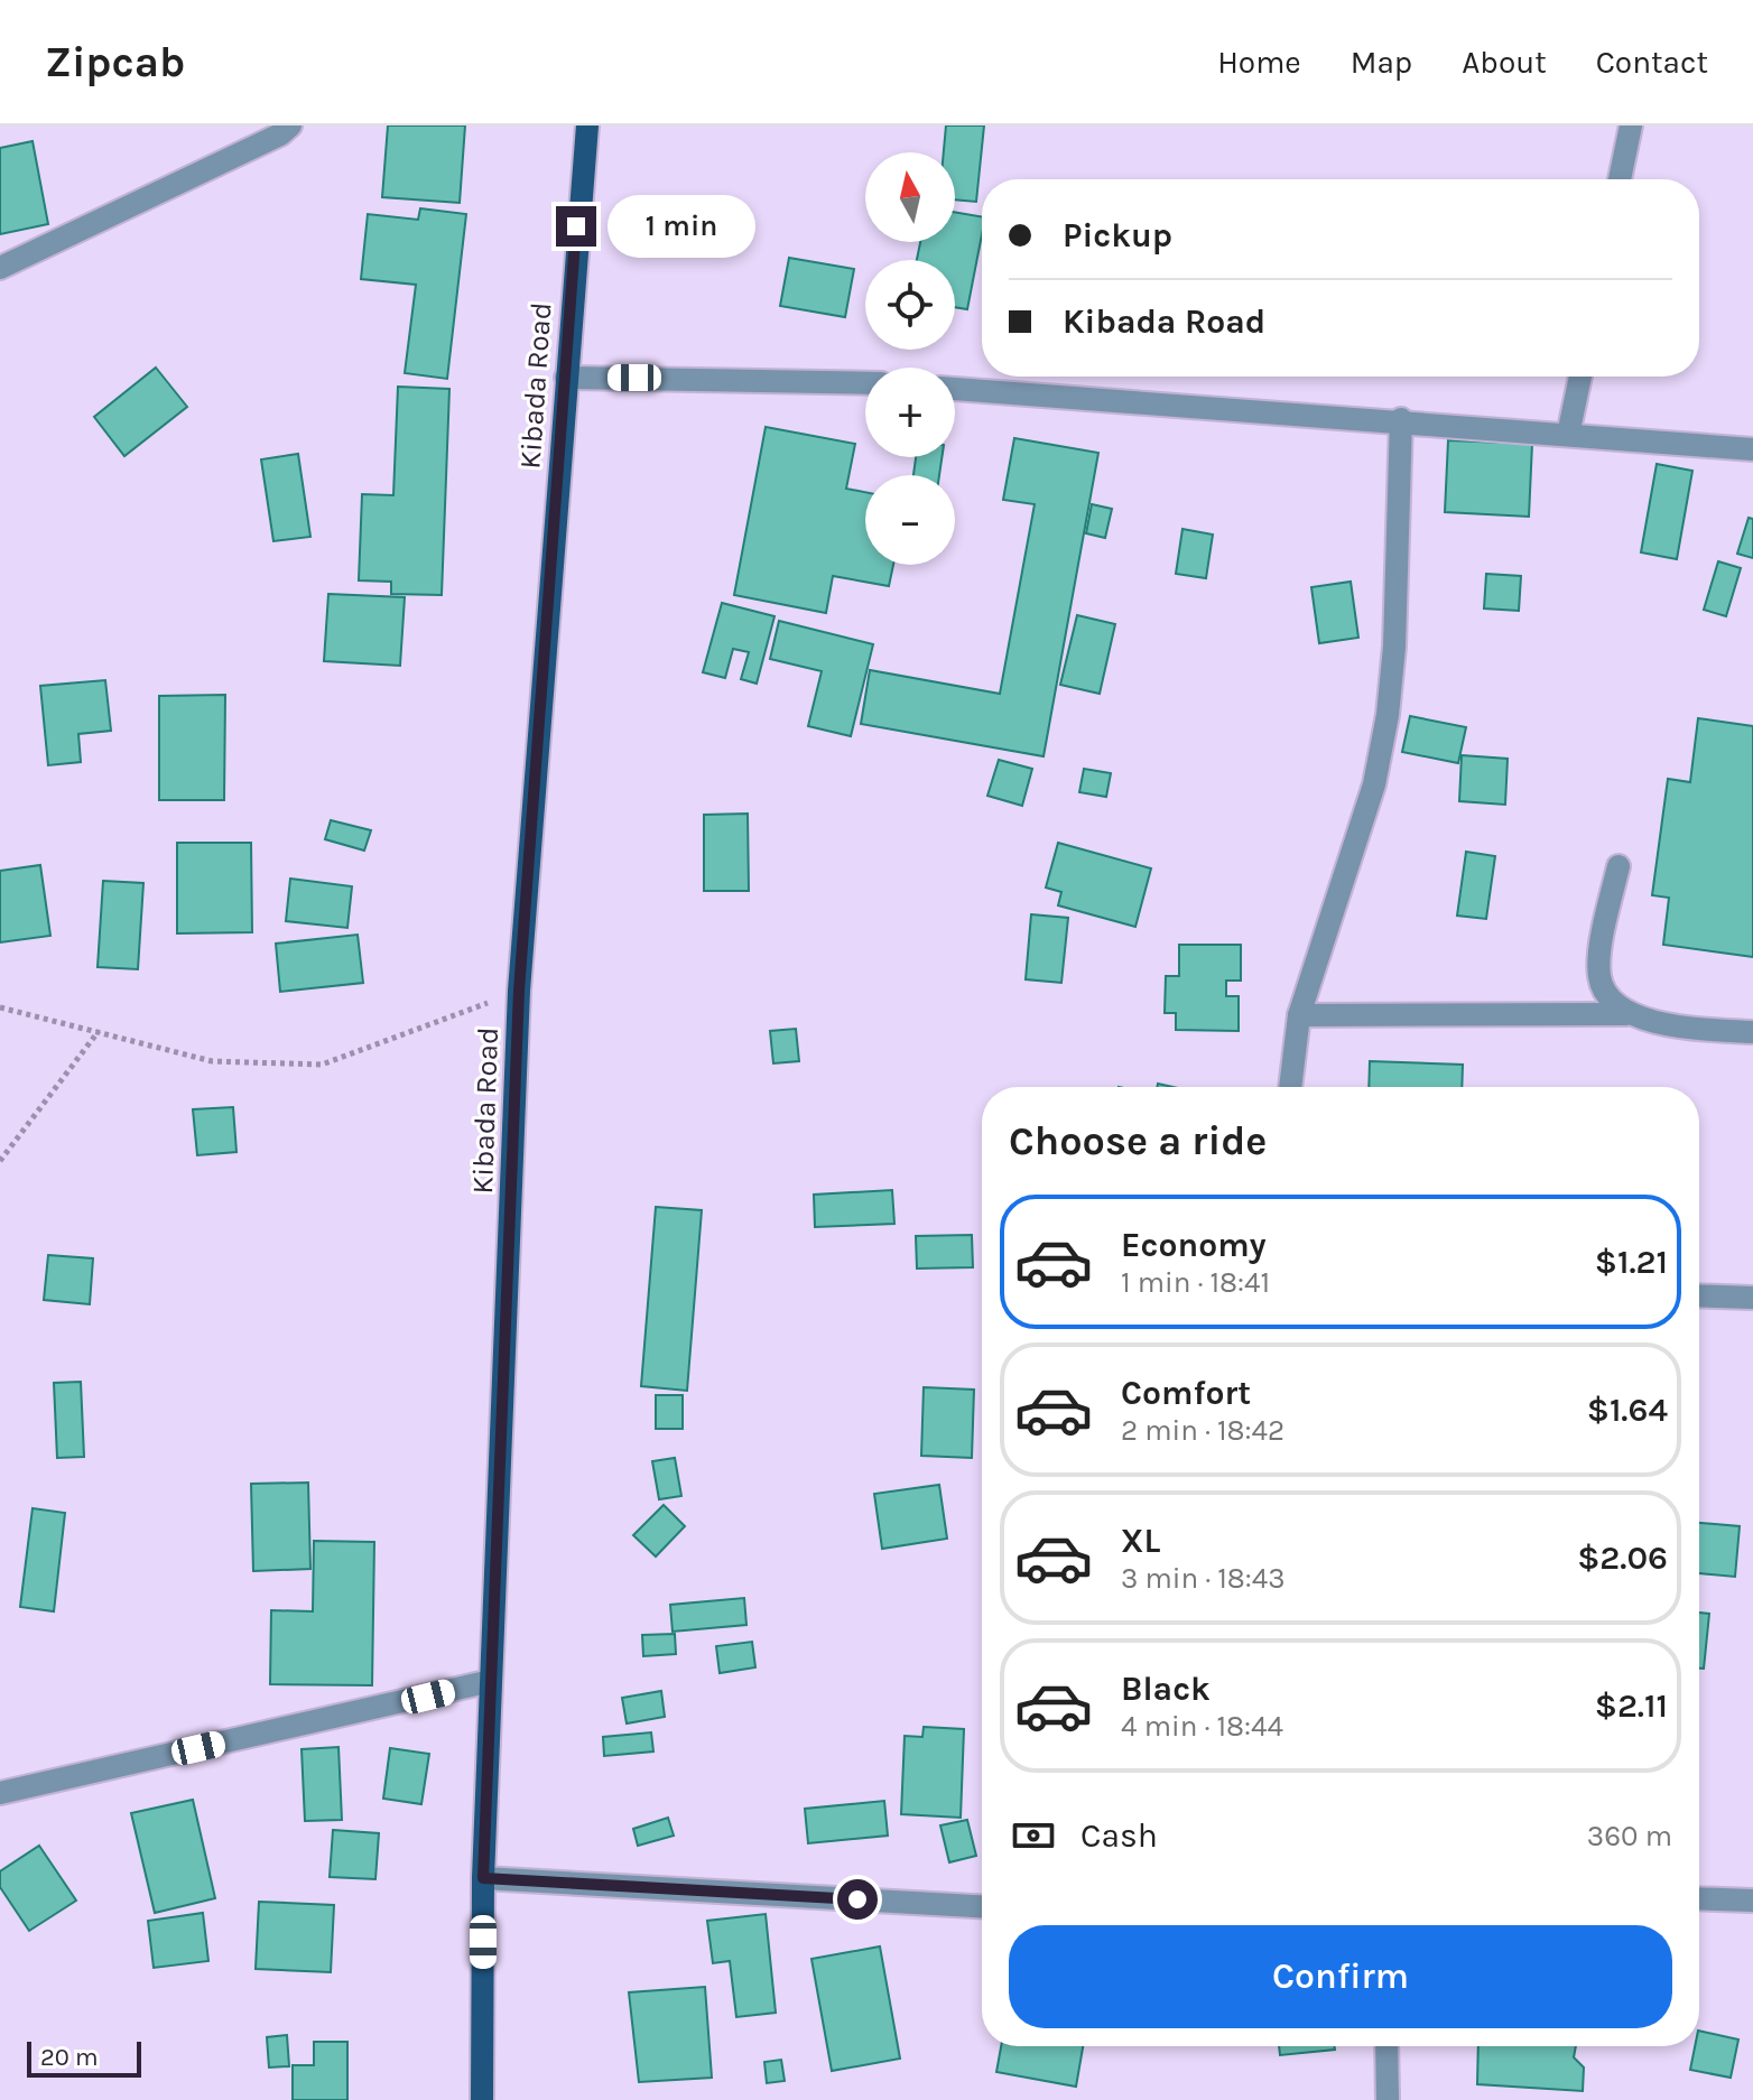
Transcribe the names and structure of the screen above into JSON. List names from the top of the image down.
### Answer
{
  "streets": {
    "main road": ["Kibada Road"]
  },
  "scale_bar": "20 m",
  "north": "top",
  "page": {
    "header": "Zipcab",
    "nav": [
      "Home",
      "Map",
      "About",
      "Contact"
    ],
    "map_buttons": ["+", "−"],
    "banner": ["Pickup", "Kibada Road"],
    "bubble": "1 min",
    "heading": "Choose a ride",
    "list": [
      {
        "name": "Economy",
        "note": "1 min · 18:41",
        "value": "$1.21"
      },
      {
        "name": "Comfort",
        "note": "2 min · 18:42",
        "value": "$1.64"
      },
      {
        "name": "XL",
        "note": "3 min · 18:43",
        "value": "$2.06"
      },
      {
        "name": "Black",
        "note": "4 min · 18:44",
        "value": "$2.11"
      }
    ],
    "pay": ["Cash", "360 m"],
    "buttons": "Confirm",
    "scale": "20 m"
  }
}
